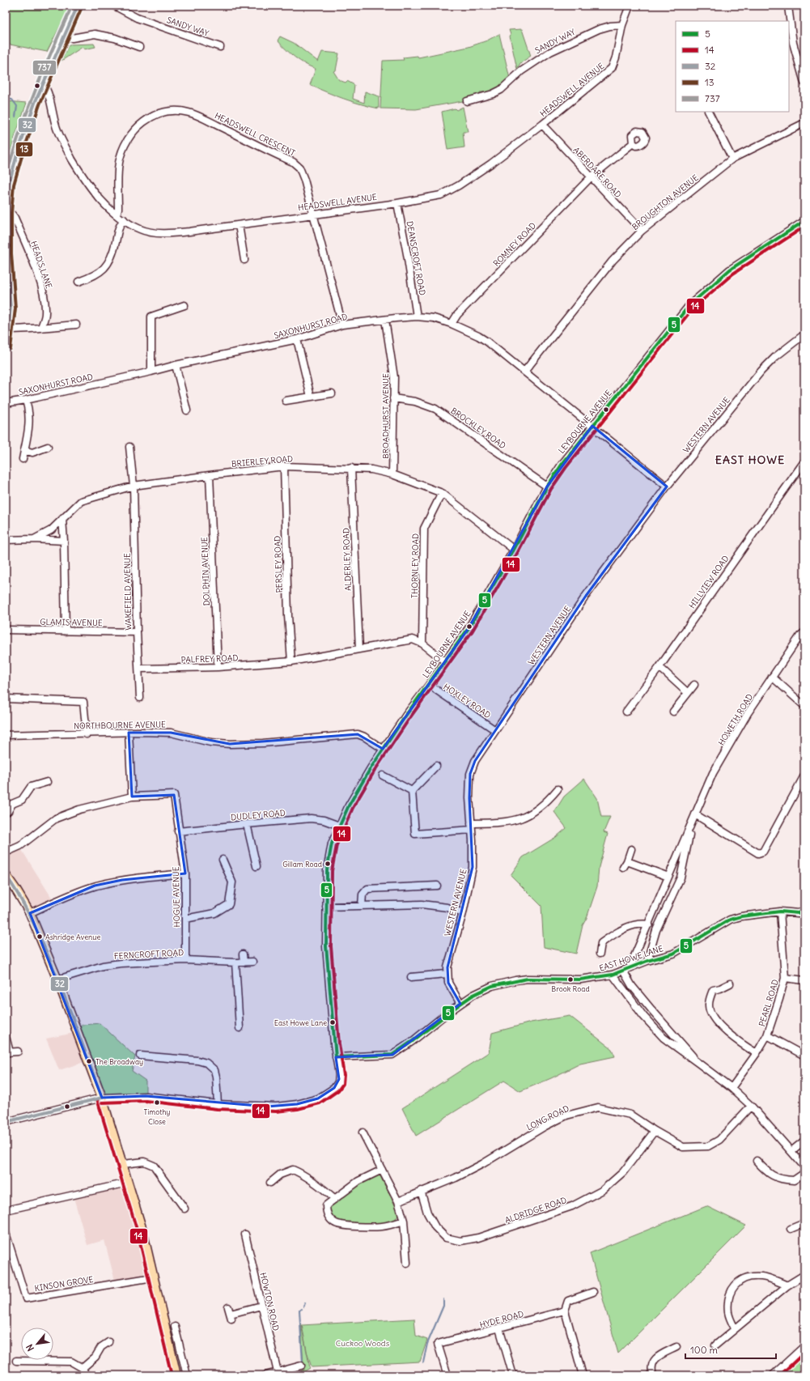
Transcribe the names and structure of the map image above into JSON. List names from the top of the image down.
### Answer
{
  "streets": {
    "street": [
      "SANDY WAY",
      "HEADSWELL AVENUE",
      "HEADSWELL CRESCENT",
      "ABERDARE ROAD",
      "BROUGHTON AVENUE",
      "ROMNEY ROAD",
      "DEANSCROFT ROAD",
      "HEAD'S LANE",
      "SAXONHURST ROAD",
      "BROADHURST AVENUE",
      "LEYBOURNE AVENUE",
      "WESTERN AVENUE",
      "BROCKLEY ROAD",
      "BRIERLEY ROAD",
      "ALDERLEY ROAD",
      "PERSLEY ROAD",
      "THORNLEY ROAD",
      "DOLPHIN AVENUE",
      "HILLVIEW ROAD",
      "WAKEFIELD AVENUE",
      "GLAMIS AVENUE",
      "PALFREY ROAD",
      "HOXLEY ROAD",
      "HOWETH ROAD",
      "NORTHBOURNE AVENUE",
      "DUDLEY ROAD",
      "HOGUE AVENUE",
      "FERNCROFT ROAD",
      "EAST HOWE LANE",
      "PEARL ROAD",
      "LONG ROAD",
      "ALDRIDGE ROAD",
      "KINSON GROVE",
      "HOWTON ROAD",
      "HYDE ROAD"
    ]
  },
  "crossings": [
    ["SANDY WAY", "HEADSWELL AVENUE"],
    ["HEADSWELL AVENUE", "HEADSWELL CRESCENT"],
    ["HEADSWELL AVENUE", "ABERDARE ROAD"],
    ["HEADSWELL AVENUE", "DEANSCROFT ROAD"],
    ["HEADSWELL CRESCENT", "SAXONHURST ROAD"],
    ["ABERDARE ROAD", "BROUGHTON AVENUE"],
    ["ABERDARE ROAD", "ROMNEY ROAD"],
    ["BROUGHTON AVENUE", "SAXONHURST ROAD"],
    ["ROMNEY ROAD", "SAXONHURST ROAD"],
    ["DEANSCROFT ROAD", "SAXONHURST ROAD"],
    ["SAXONHURST ROAD", "BROADHURST AVENUE"],
    ["SAXONHURST ROAD", "LEYBOURNE AVENUE"],
    ["SAXONHURST ROAD", "WESTERN AVENUE"],
    ["BROADHURST AVENUE", "BROCKLEY ROAD"],
    ["BROADHURST AVENUE", "BRIERLEY ROAD"],
    ["LEYBOURNE AVENUE", "BROCKLEY ROAD"],
    ["LEYBOURNE AVENUE", "BRIERLEY ROAD"],
    ["LEYBOURNE AVENUE", "HOXLEY ROAD"],
    ["LEYBOURNE AVENUE", "NORTHBOURNE AVENUE"],
    ["LEYBOURNE AVENUE", "DUDLEY ROAD"],
    ["LEYBOURNE AVENUE", "EAST HOWE LANE"],
    ["WESTERN AVENUE", "HOXLEY ROAD"],
    ["WESTERN AVENUE", "EAST HOWE LANE"],
    ["BRIERLEY ROAD", "ALDERLEY ROAD"],
    ["BRIERLEY ROAD", "PERSLEY ROAD"],
    ["BRIERLEY ROAD", "THORNLEY ROAD"],
    ["BRIERLEY ROAD", "DOLPHIN AVENUE"],
    ["BRIERLEY ROAD", "WAKEFIELD AVENUE"],
    ["ALDERLEY ROAD", "PALFREY ROAD"],
    ["PERSLEY ROAD", "PALFREY ROAD"],
    ["THORNLEY ROAD", "PALFREY ROAD"],
    ["DOLPHIN AVENUE", "PALFREY ROAD"],
    ["WAKEFIELD AVENUE", "GLAMIS AVENUE"],
    ["WAKEFIELD AVENUE", "PALFREY ROAD"],
    ["HOWETH ROAD", "EAST HOWE LANE"],
    ["DUDLEY ROAD", "HOGUE AVENUE"],
    ["HOGUE AVENUE", "FERNCROFT ROAD"],
    ["EAST HOWE LANE", "PEARL ROAD"],
    ["LONG ROAD", "ALDRIDGE ROAD"]
  ],
  "districts": ["EAST HOWE"],
  "parks": ["Cuckoo Woods"],
  "places": [
    "Gillam Road",
    "Ashridge Avenue",
    "Brook Road",
    "East Howe Lane",
    "The Broadway",
    "Timothy Close"
  ],
  "lines": [
    "transit line 32",
    "transit line 737",
    "transit line 13",
    "transit line 5",
    "transit line 14"
  ],
  "legend": [
    "5",
    "14",
    "32",
    "13",
    "737"
  ],
  "scale_bar": "100 m",
  "north": "bottom left"
}
